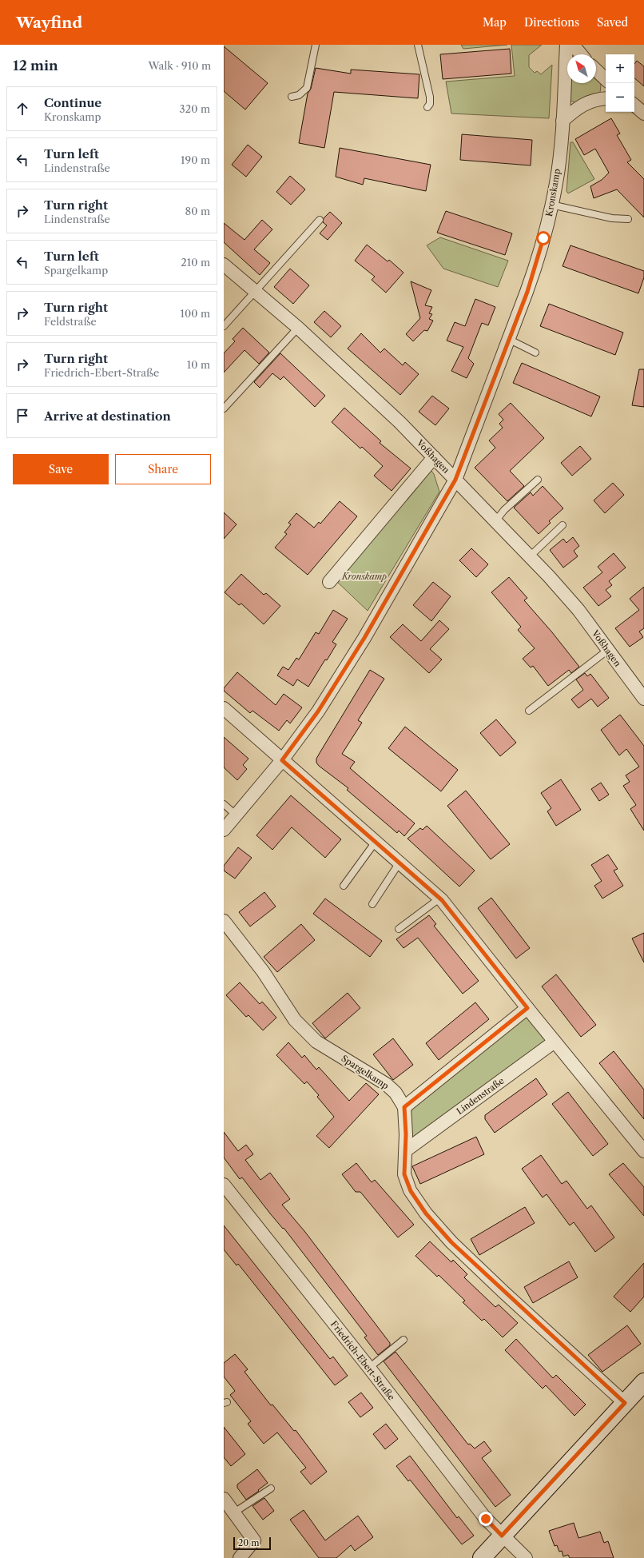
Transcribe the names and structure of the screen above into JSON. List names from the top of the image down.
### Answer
{
  "streets": {
    "street": [
      "Kronskamp",
      "Voßhagen",
      "Spargelkamp",
      "Lindenstraße",
      "Friedrich-Ebert-Straße"
    ]
  },
  "crossings": [
    ["Kronskamp", "Voßhagen"],
    ["Spargelkamp", "Lindenstraße"]
  ],
  "parks": ["Kronskamp"],
  "scale_bar": "20 m",
  "north": "top left",
  "page": {
    "header": "Wayfind",
    "nav": ["Map", "Directions", "Saved"],
    "heading": ["12 min", "Walk · 910 m"],
    "map_buttons": ["+", "−"],
    "list": [
      ["Continue", "Kronskamp", "320 m"],
      ["Turn left", "Lindenstraße", "190 m"],
      ["Turn right", "Lindenstraße", "80 m"],
      ["Turn left", "Spargelkamp", "210 m"],
      ["Turn right", "Feldstraße", "100 m"],
      ["Turn right", "Friedrich-Ebert-Straße", "10 m"],
      "Arrive at destination"
    ],
    "buttons": ["Save", "Share"],
    "scale": "20 m"
  }
}
